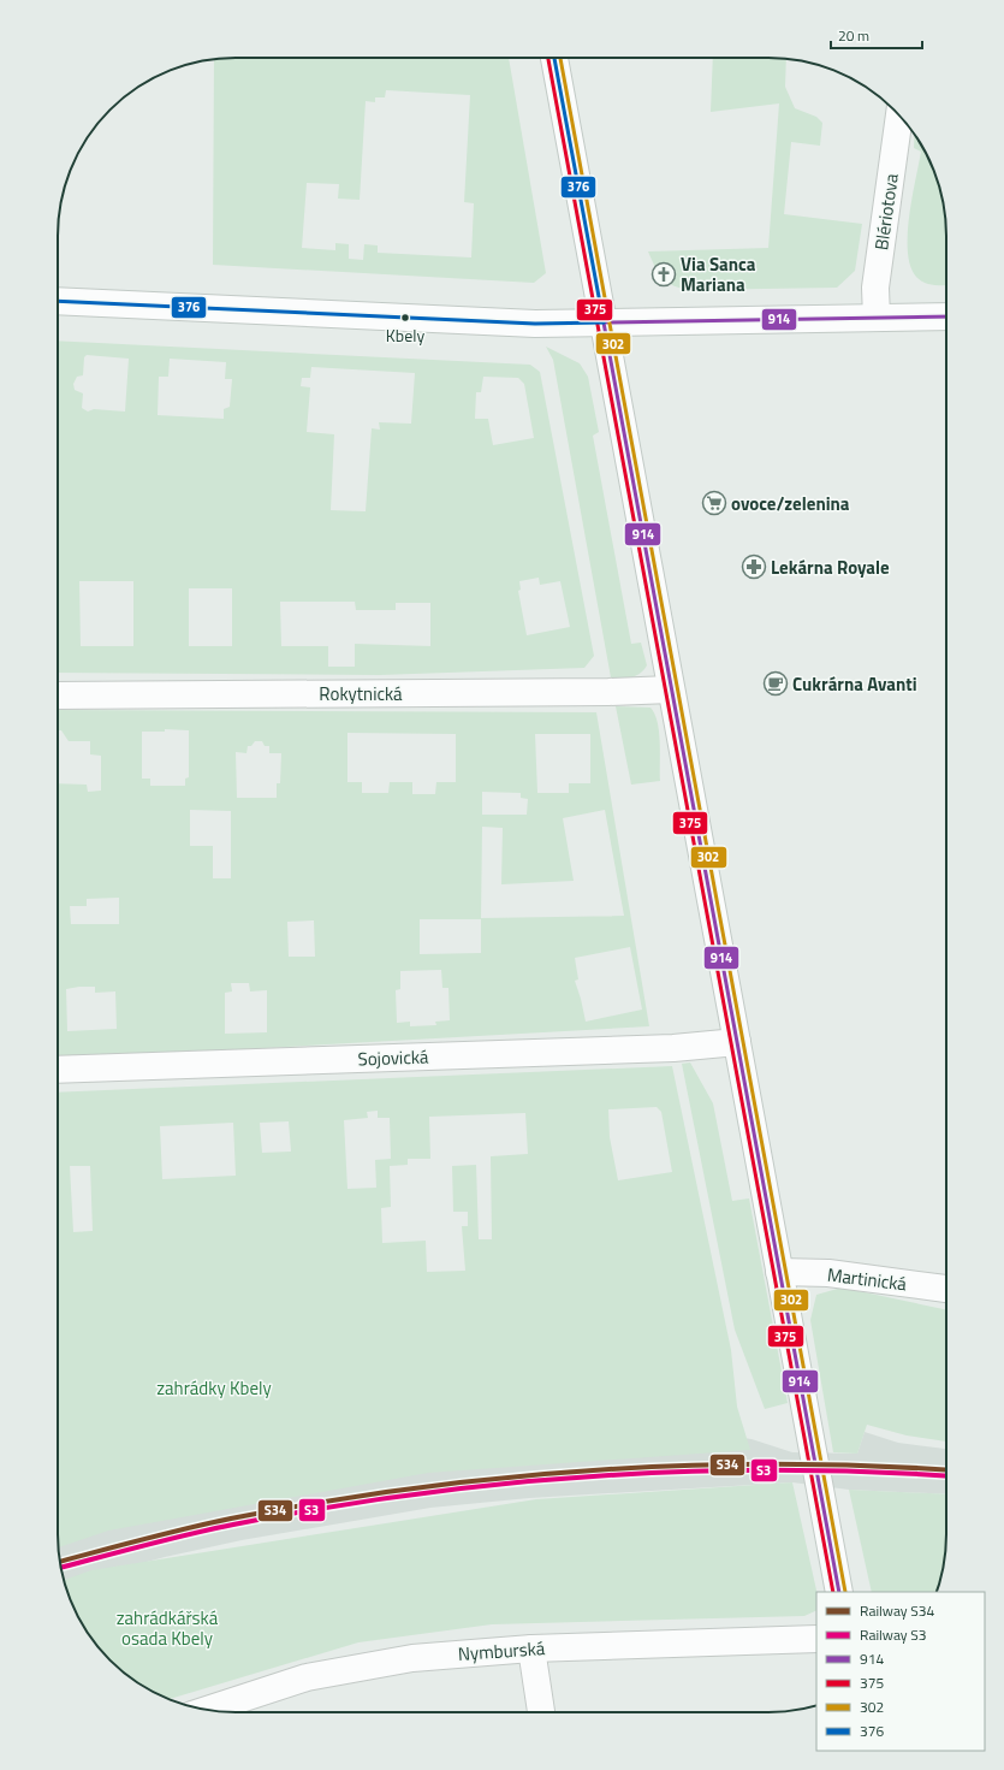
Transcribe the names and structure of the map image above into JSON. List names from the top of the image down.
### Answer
{
  "streets": {
    "street": [
      "Blériotova",
      "Rokytnická",
      "Sojovická",
      "Martinická",
      "Nymburská"
    ]
  },
  "parks": ["zahrádky Kbely", "zahrádkářská osada Kbely"],
  "places": {
    "church": ["Via Sanca Mariana"],
    "other": ["Kbely"],
    "supermarket": ["ovoce/zelenina"],
    "pharmacy": ["Lekárna Royale"],
    "cafe": ["Cukrárna Avanti"]
  },
  "lines": [
    "transit line 375",
    "transit line 302",
    "transit line 376",
    "transit line 914",
    "rail line S34",
    "rail line S3"
  ],
  "legend": [
    "Railway S34",
    "Railway S3",
    "914",
    "375",
    "302",
    "376"
  ],
  "scale_bar": "20 m"
}
